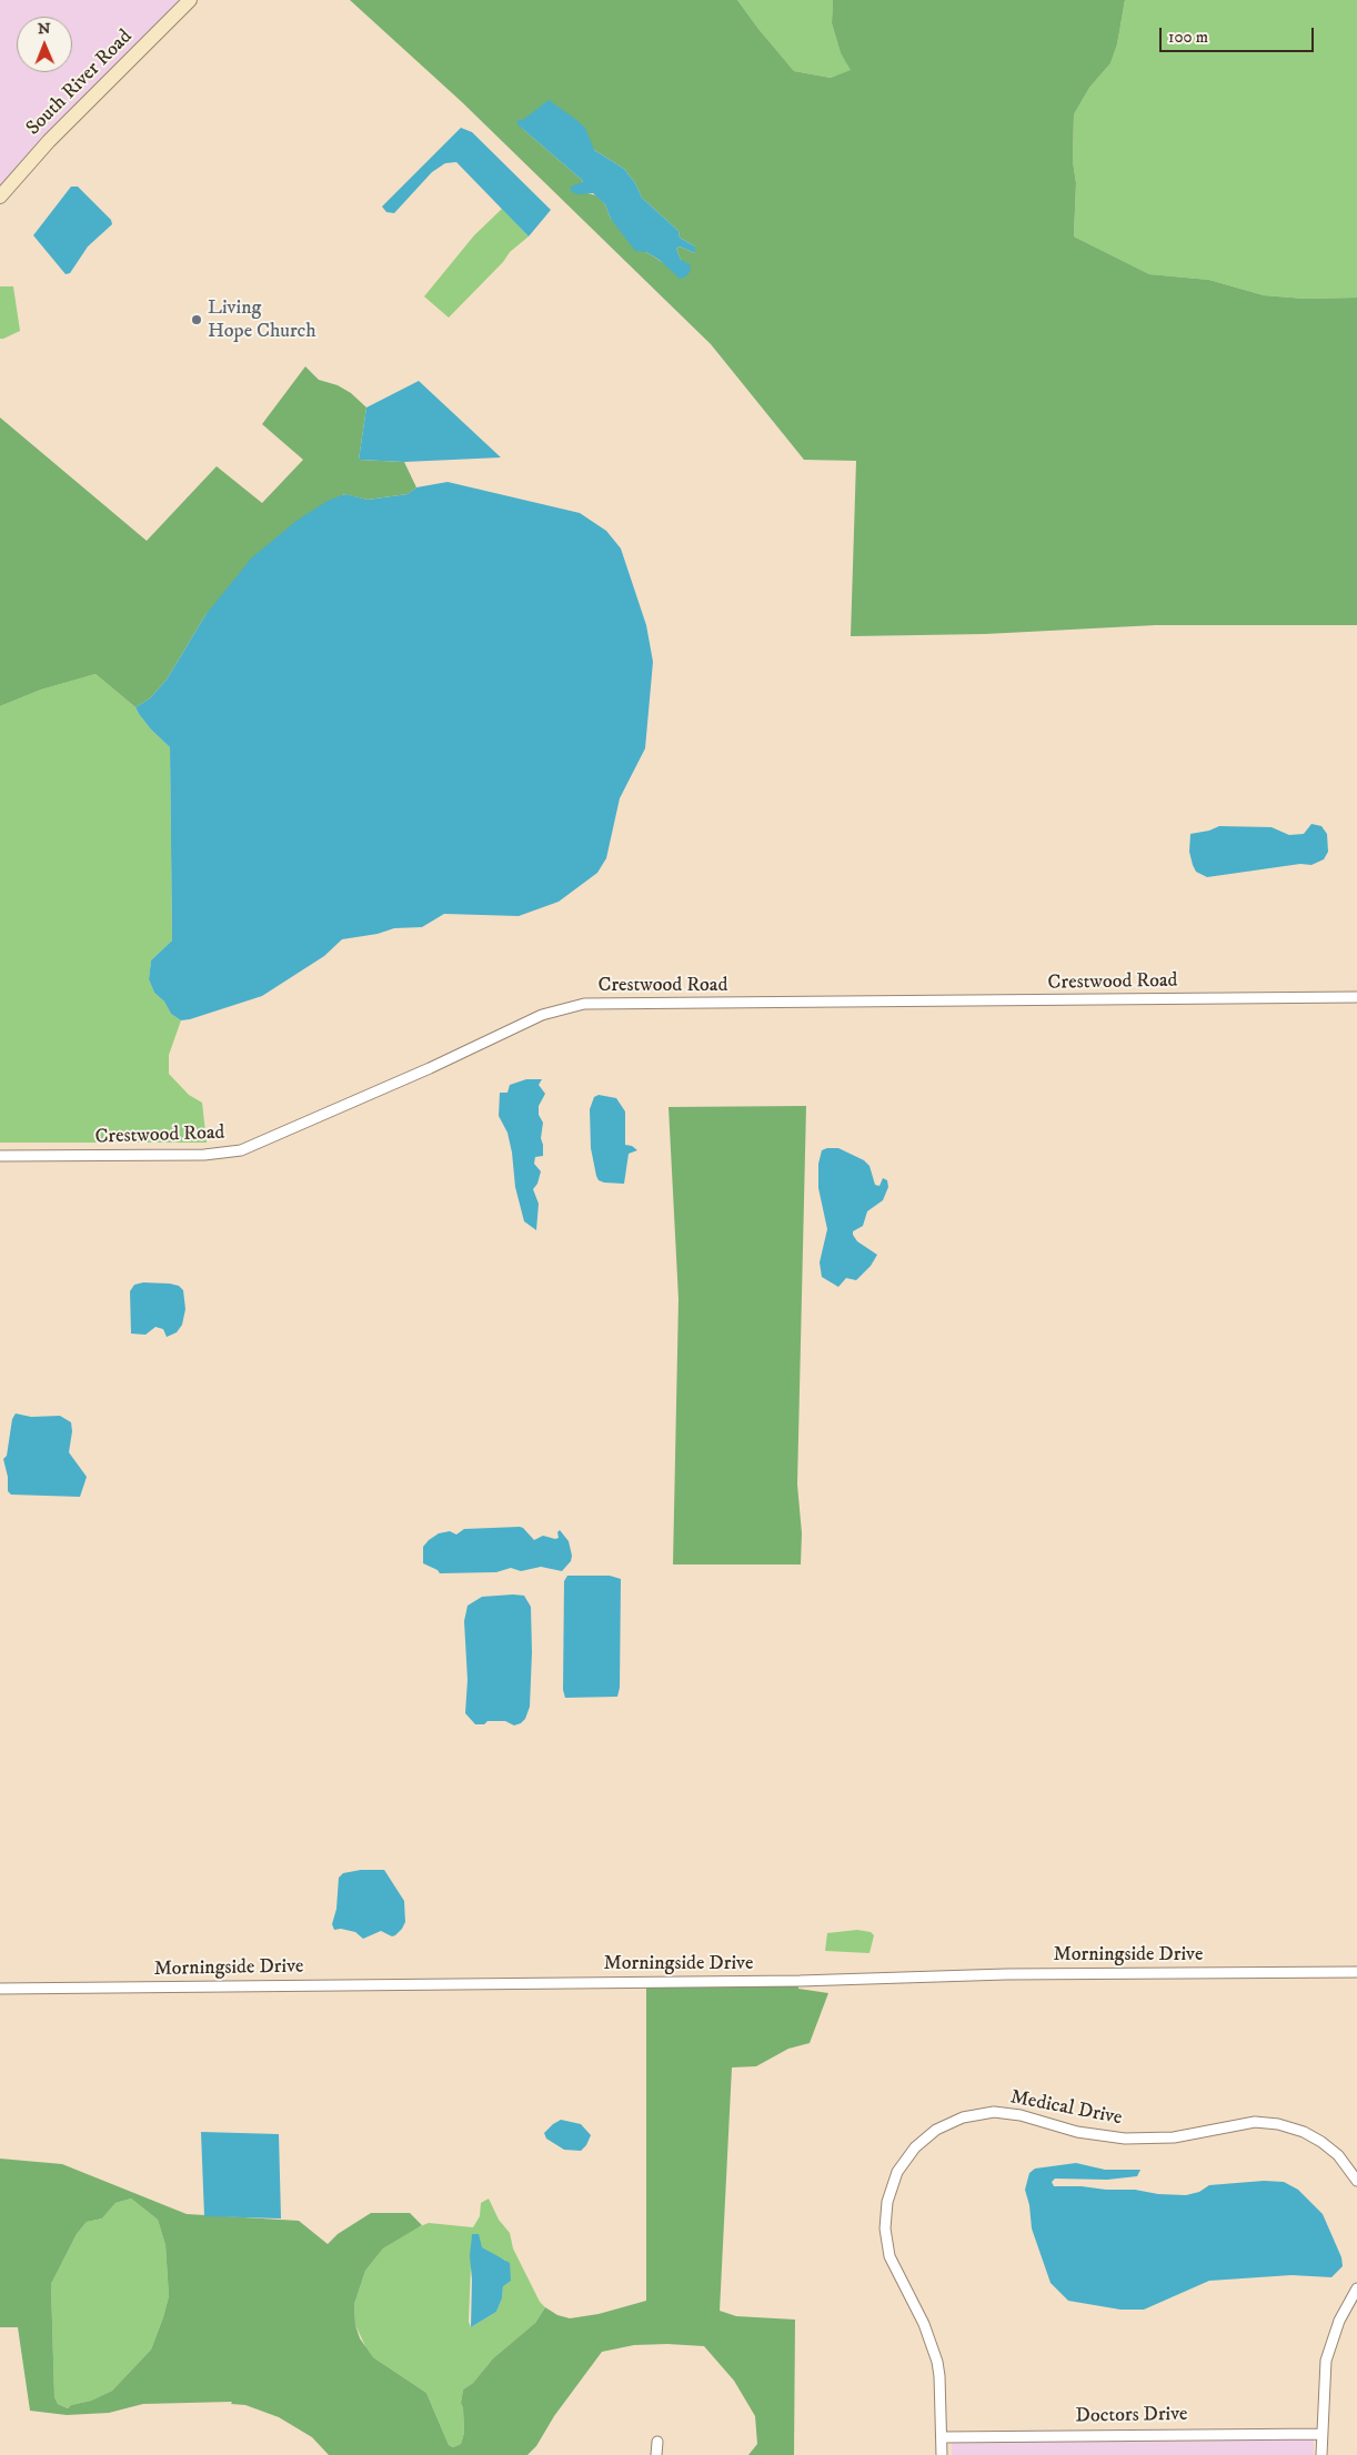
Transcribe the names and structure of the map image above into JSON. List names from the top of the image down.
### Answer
{
  "streets": {
    "main road": ["South River Road"],
    "street": [
      "Crestwood Road",
      "Morningside Drive",
      "Medical Drive",
      "Doctors Drive"
    ]
  },
  "crossings": [
    ["Medical Drive", "Doctors Drive"]
  ],
  "places": ["Living Hope Church"],
  "scale_bar": "100 m",
  "north": "top"
}
